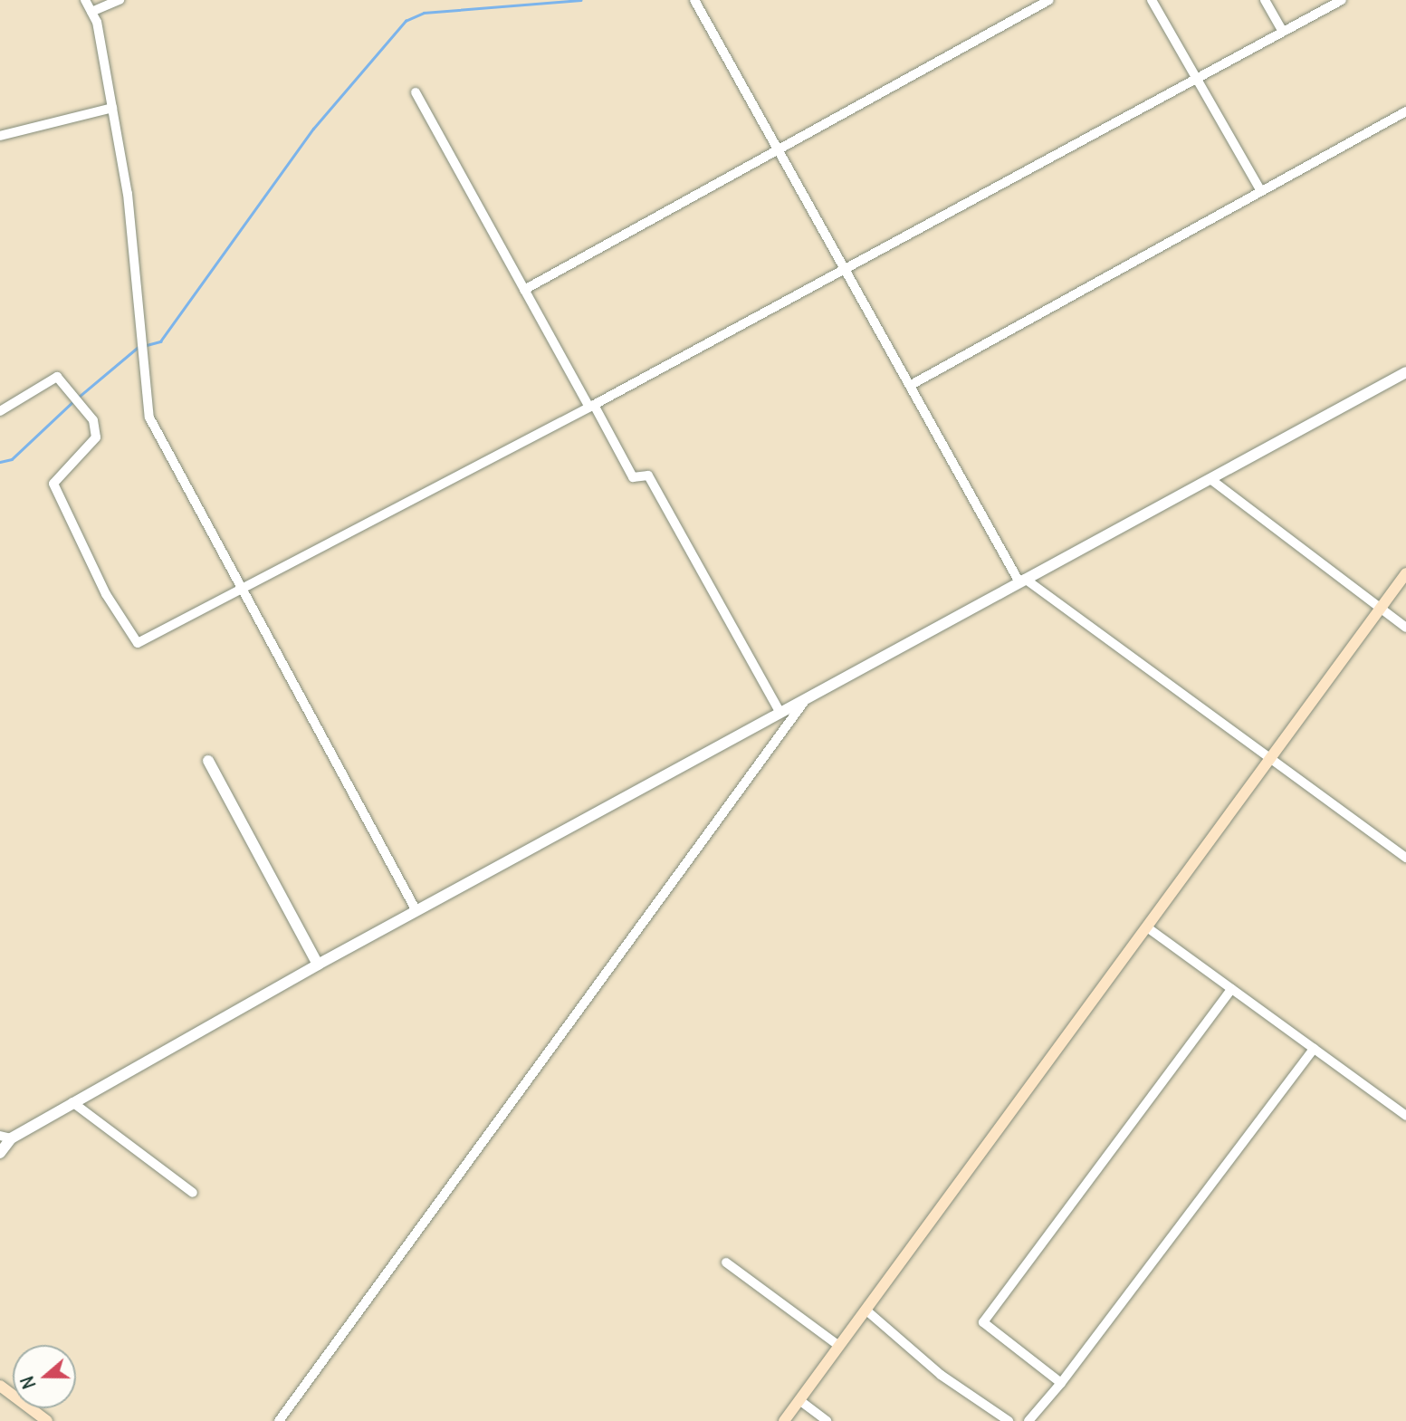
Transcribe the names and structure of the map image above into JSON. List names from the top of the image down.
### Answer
{
  "north": "left"
}
